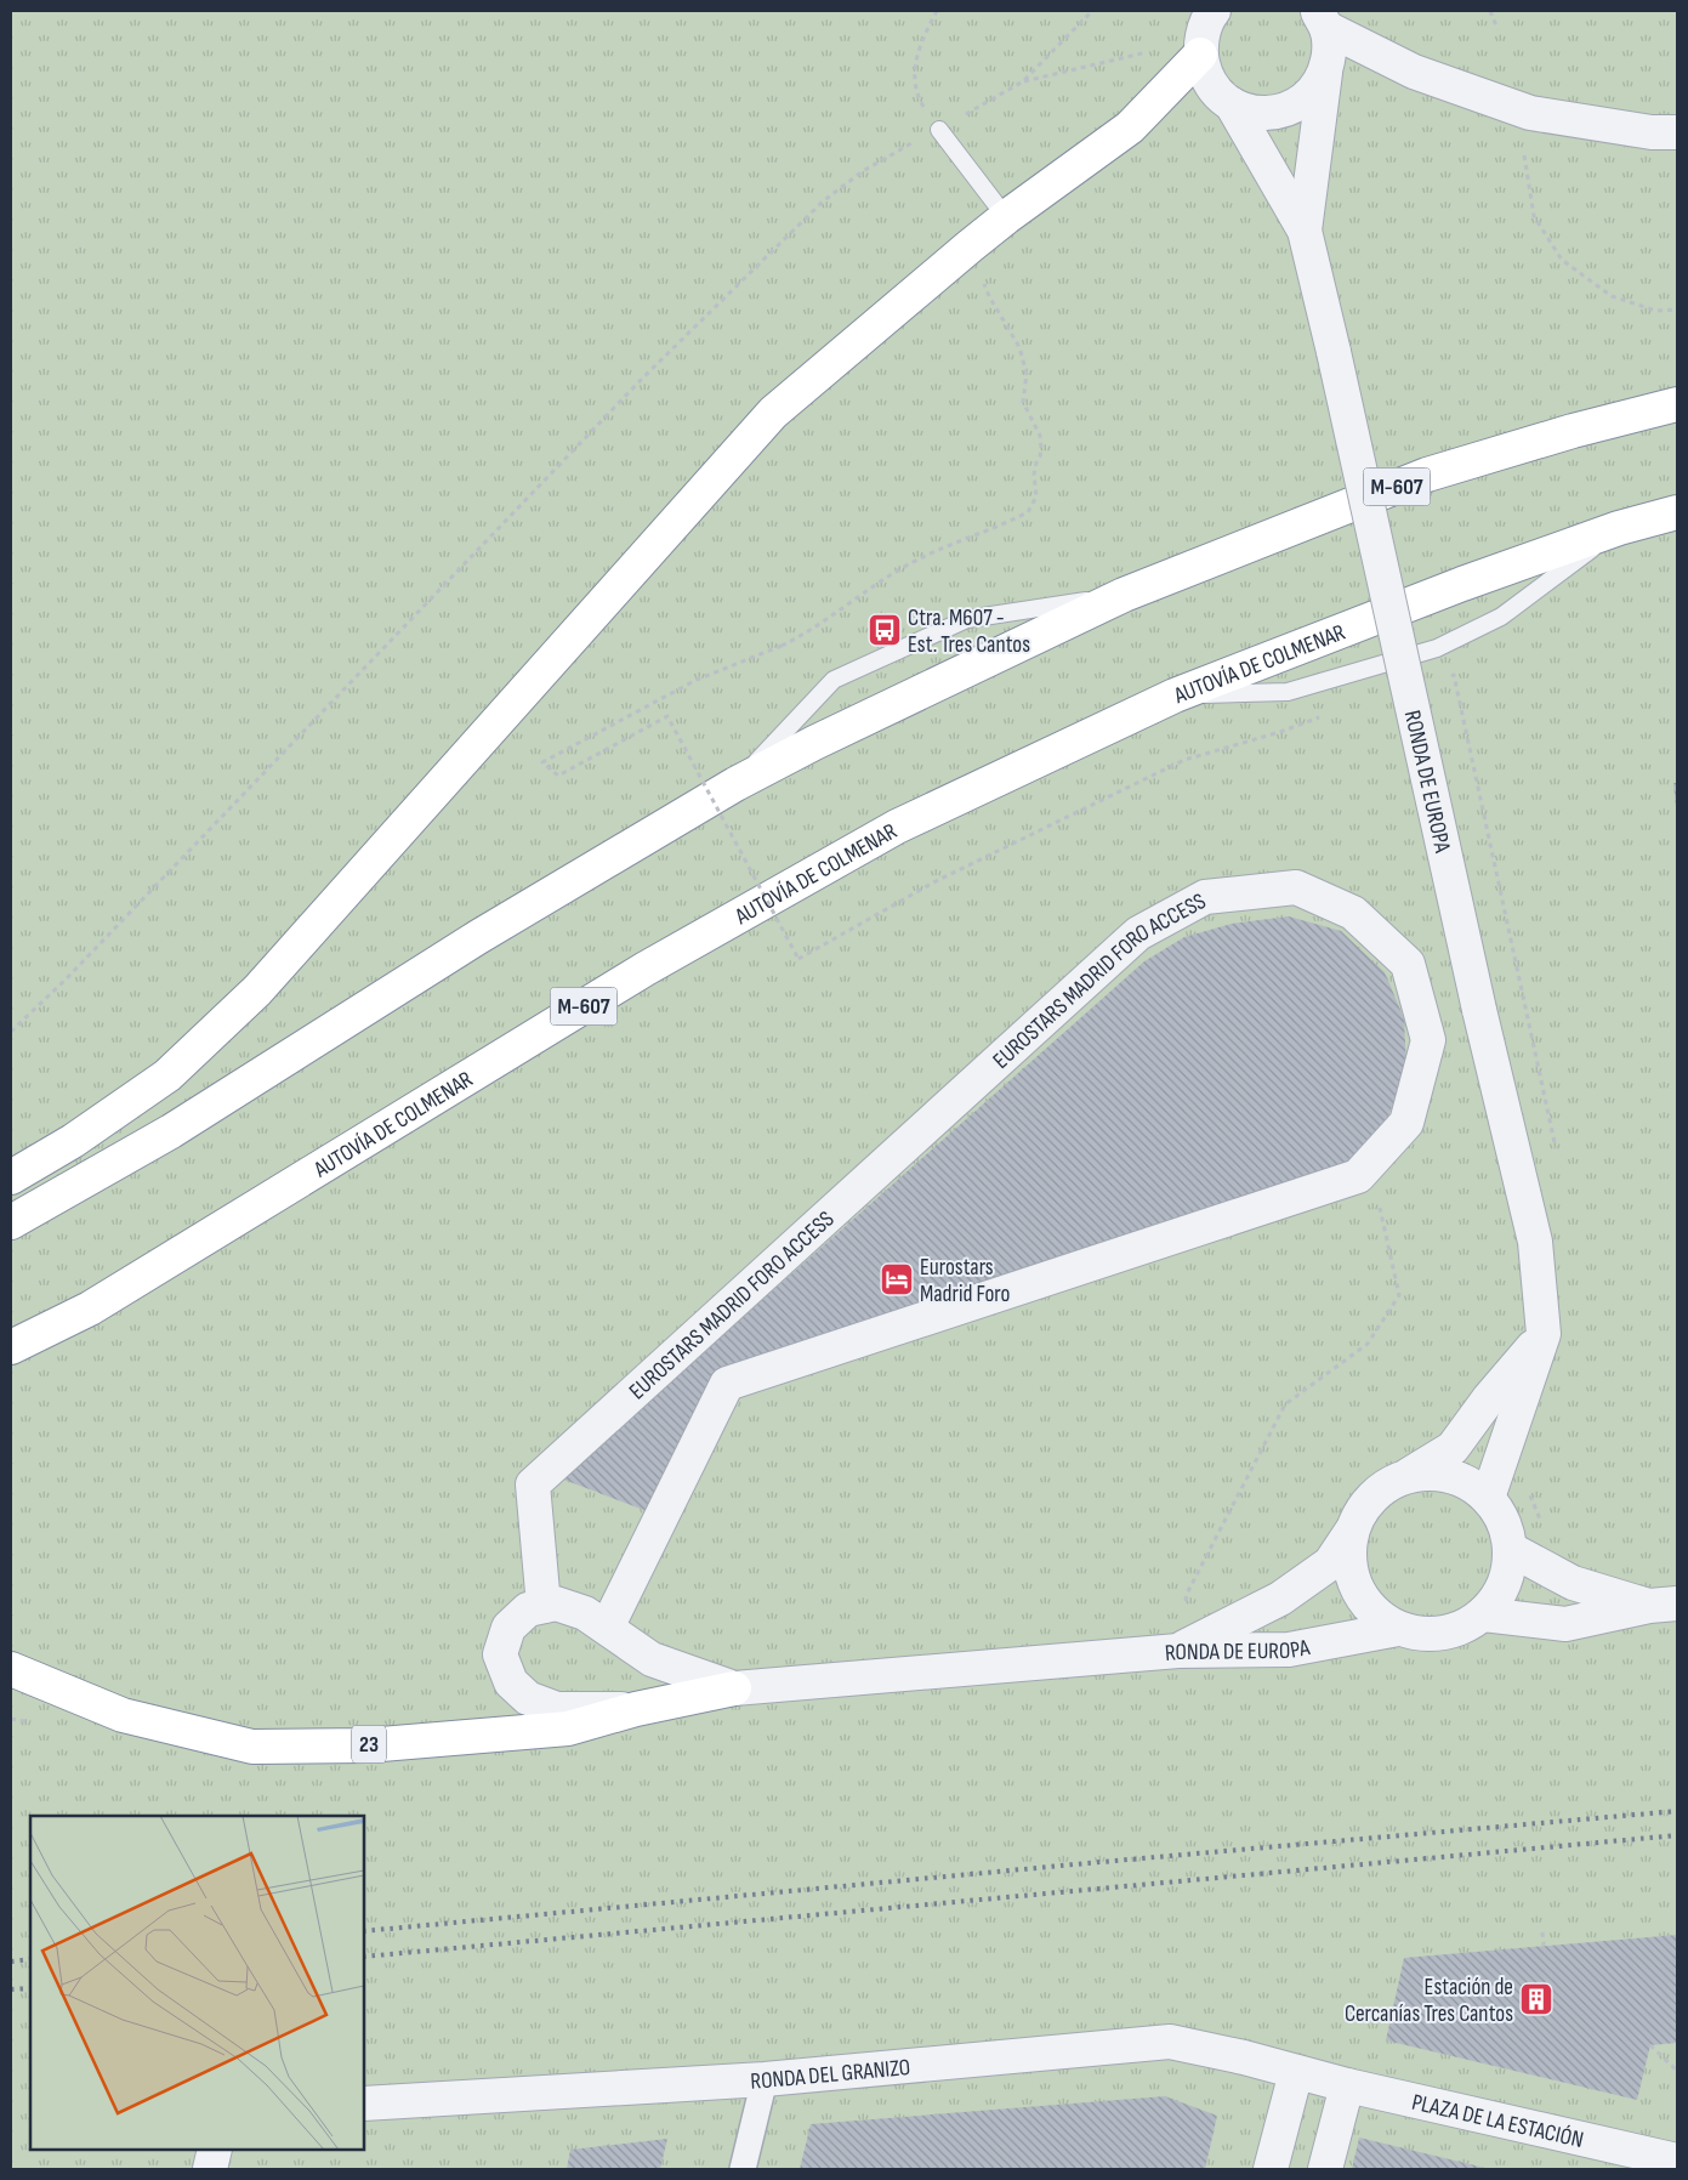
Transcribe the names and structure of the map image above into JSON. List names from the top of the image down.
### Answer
{
  "streets": {
    "highway": ["M-607", "AUTOVÍA DE COLMENAR", "23"],
    "street": [
      "RONDA DE EUROPA",
      "EUROSTARS MADRID FORO ACCESS",
      "RONDA DEL GRANIZO",
      "PLAZA DE LA ESTACIÓN"
    ]
  },
  "crossings": [
    ["RONDA DEL GRANIZO", "PLAZA DE LA ESTACIÓN"]
  ],
  "places": {
    "bus stop": ["Ctra. M607 - Est. Tres Cantos"],
    "hotel": ["Eurostars Madrid Foro"],
    "building": ["Estación de Cercanías Tres Cantos"]
  }
}
